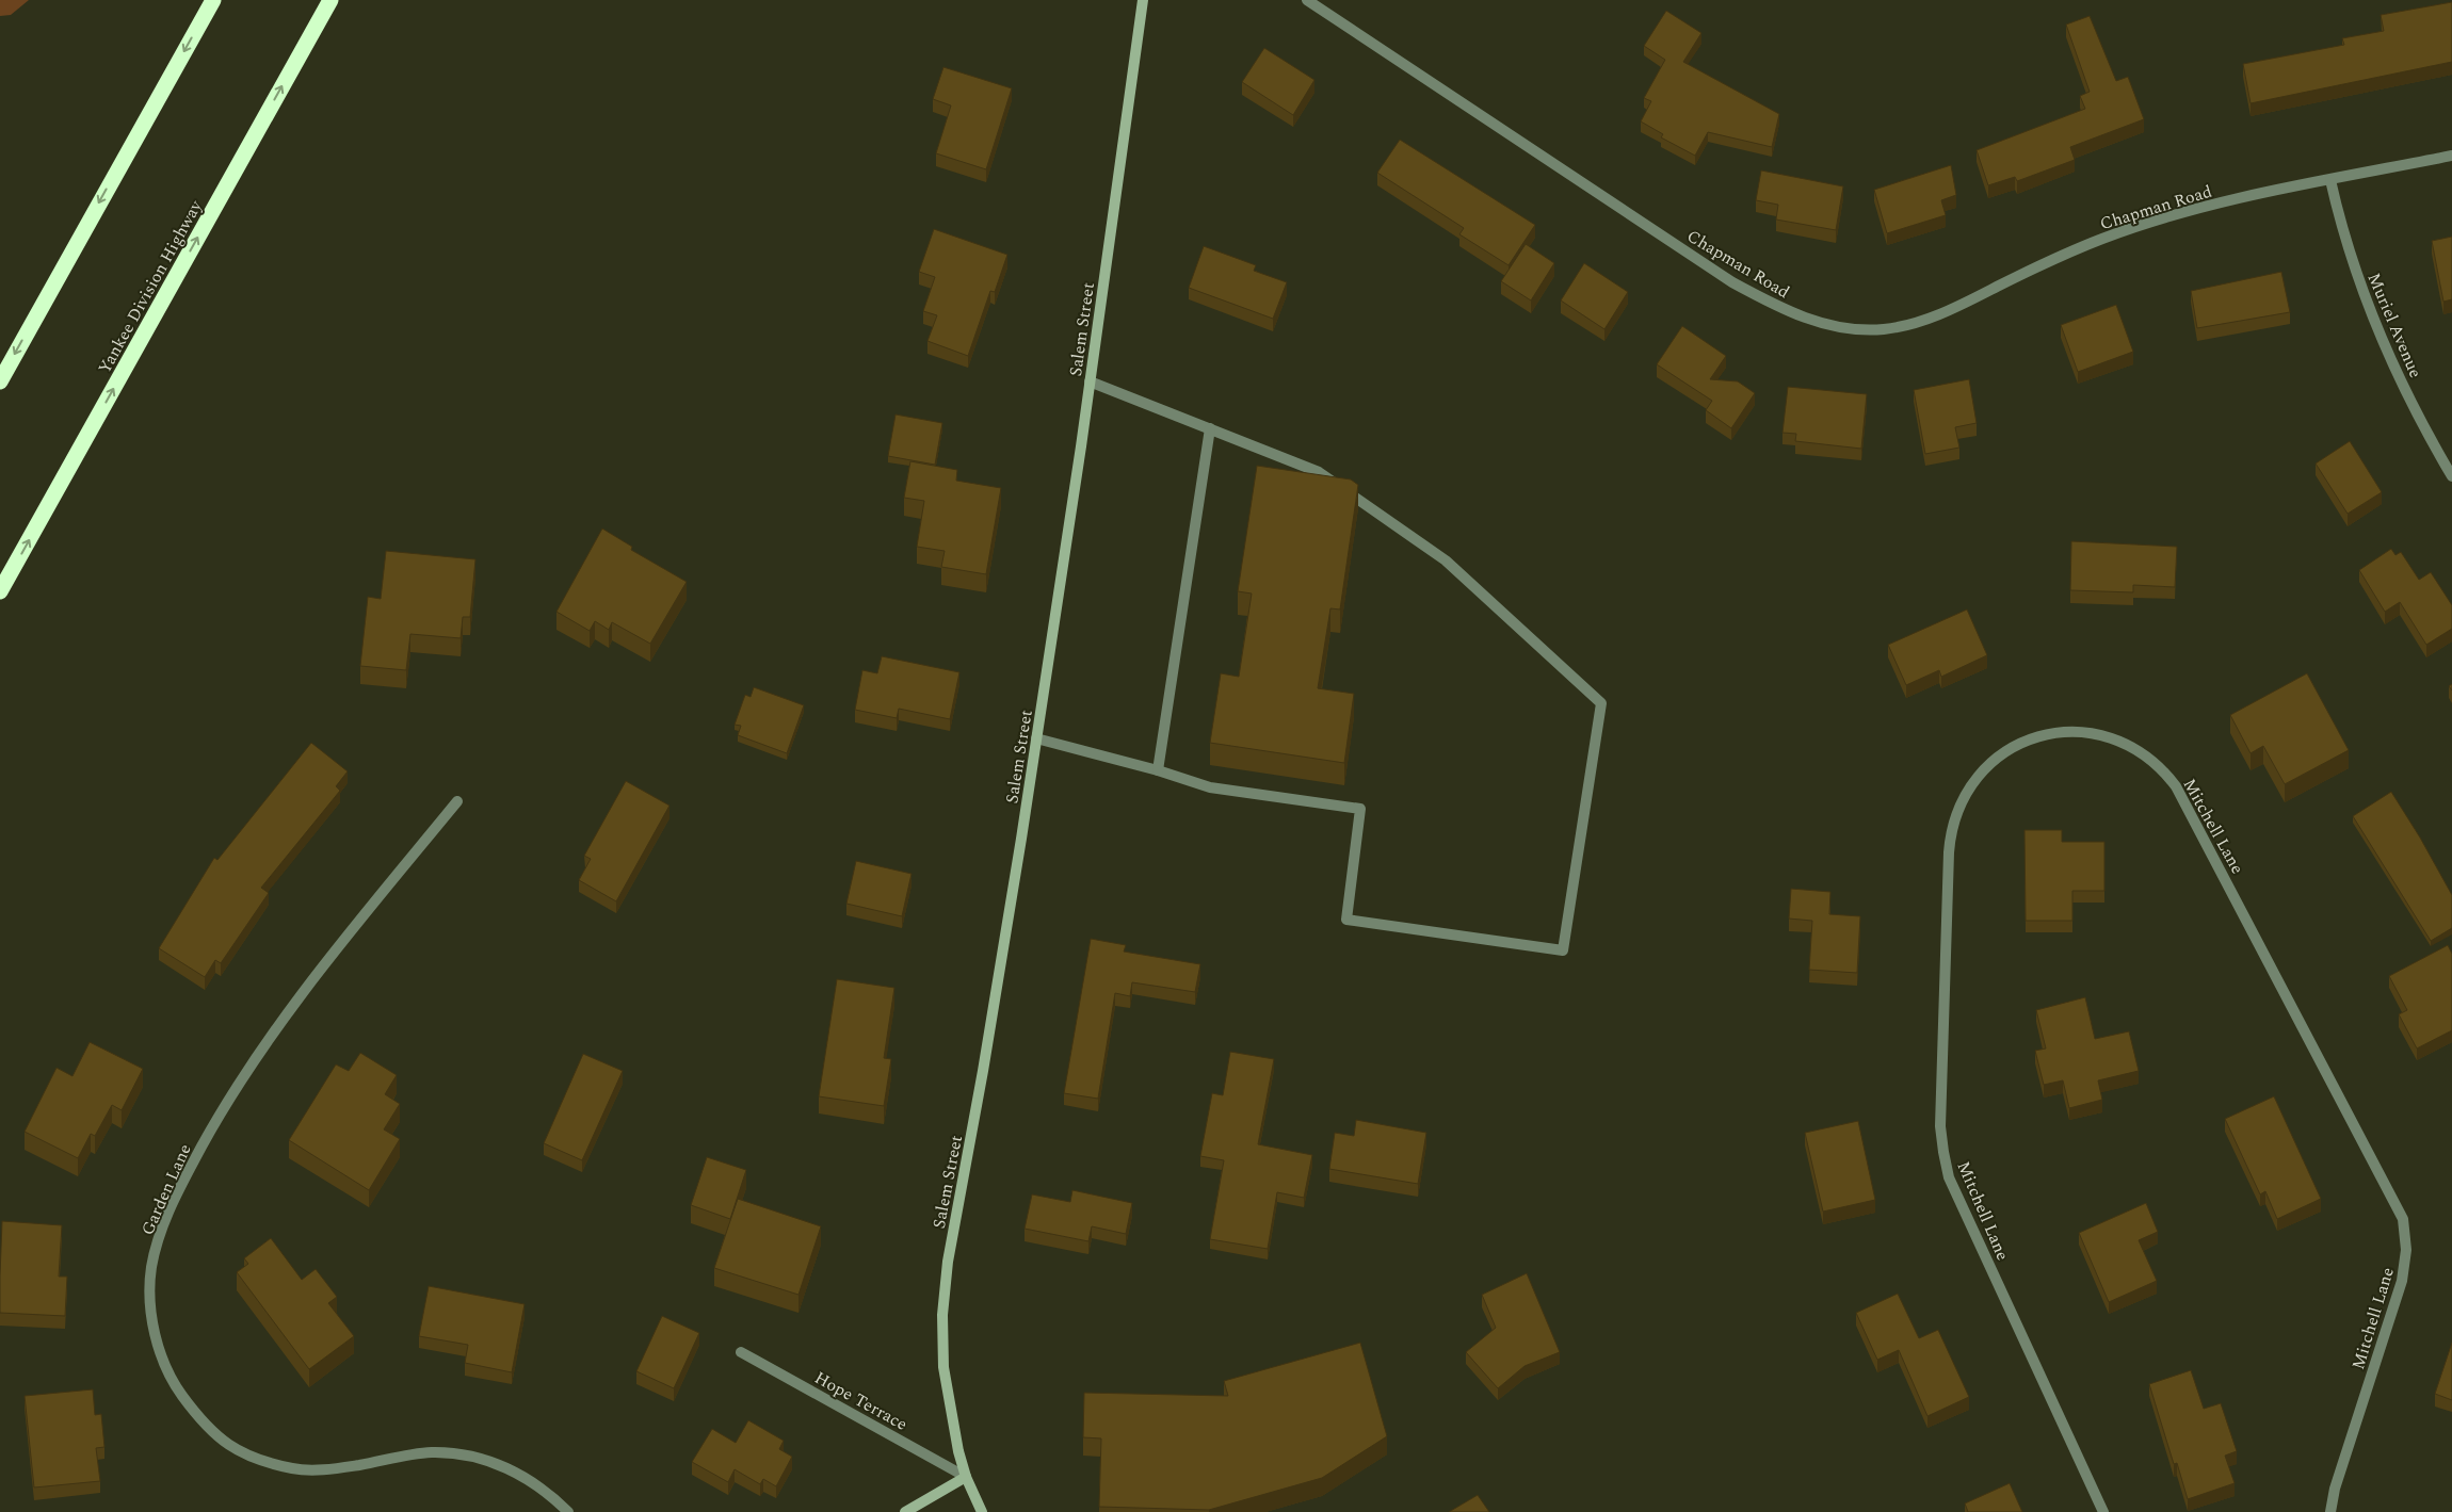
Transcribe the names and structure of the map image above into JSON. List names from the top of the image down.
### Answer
{
  "streets": {
    "highway": ["Yankee Division Highway"],
    "main road": ["Salem Street"],
    "street": [
      "Chapman Road",
      "Muriel Avenue",
      "Mitchell Lane",
      "Garden Lane",
      "Hope Terrace"
    ]
  },
  "crossings": [
    ["Chapman Road", "Muriel Avenue"],
    ["Salem Street", "Hope Terrace"]
  ]
}
